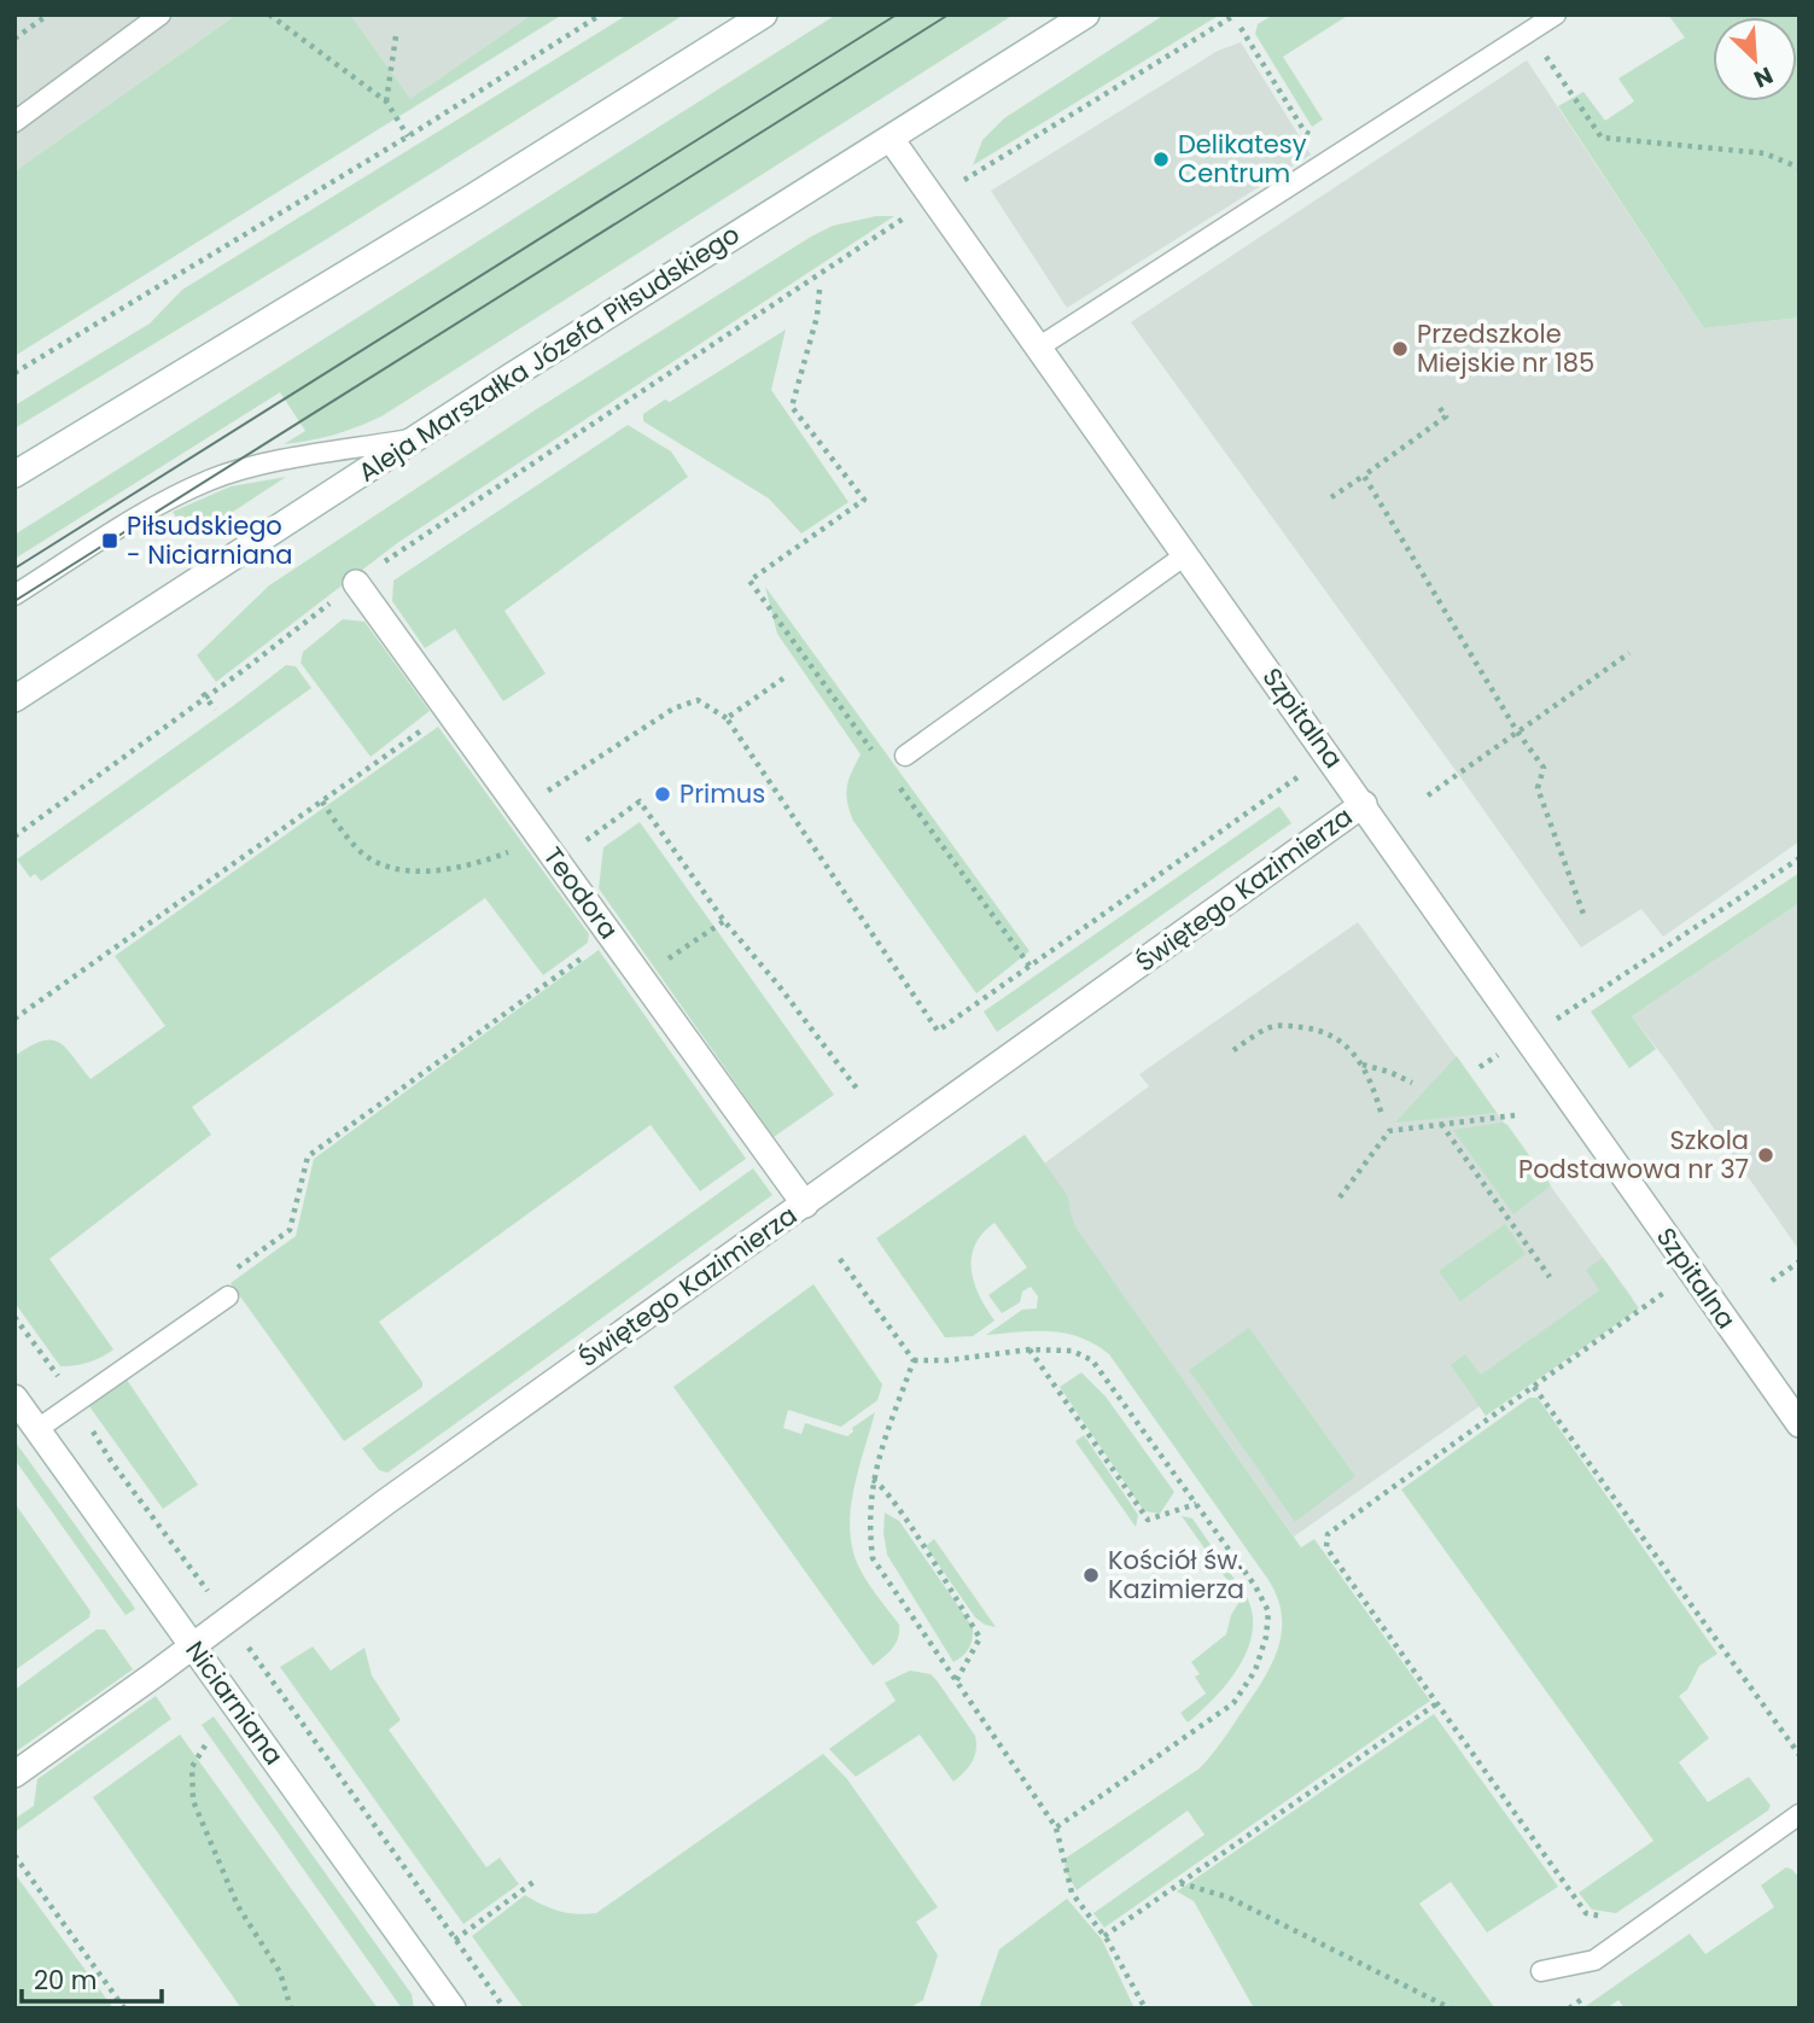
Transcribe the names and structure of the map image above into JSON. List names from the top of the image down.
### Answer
{
  "streets": {
    "street": [
      "Aleja Marszałka Józefa Piłsudskiego",
      "Szpitalna",
      "Świętego Kazimierza",
      "Teodora",
      "Niciarniana"
    ]
  },
  "crossings": [
    ["Aleja Marszałka Józefa Piłsudskiego", "Szpitalna"],
    ["Szpitalna", "Świętego Kazimierza"],
    ["Świętego Kazimierza", "Teodora"],
    ["Świętego Kazimierza", "Niciarniana"]
  ],
  "places": {
    "other": [
      "Delikatesy Centrum",
      "Przedszkole Miejskie nr 185",
      "Primus",
      "Szkola Podstawowa nr 37",
      "Kościół św. Kazimierza"
    ],
    "transit": ["Piłsudskiego - Niciarniana"]
  },
  "scale_bar": "20 m",
  "north": "bottom right"
}
